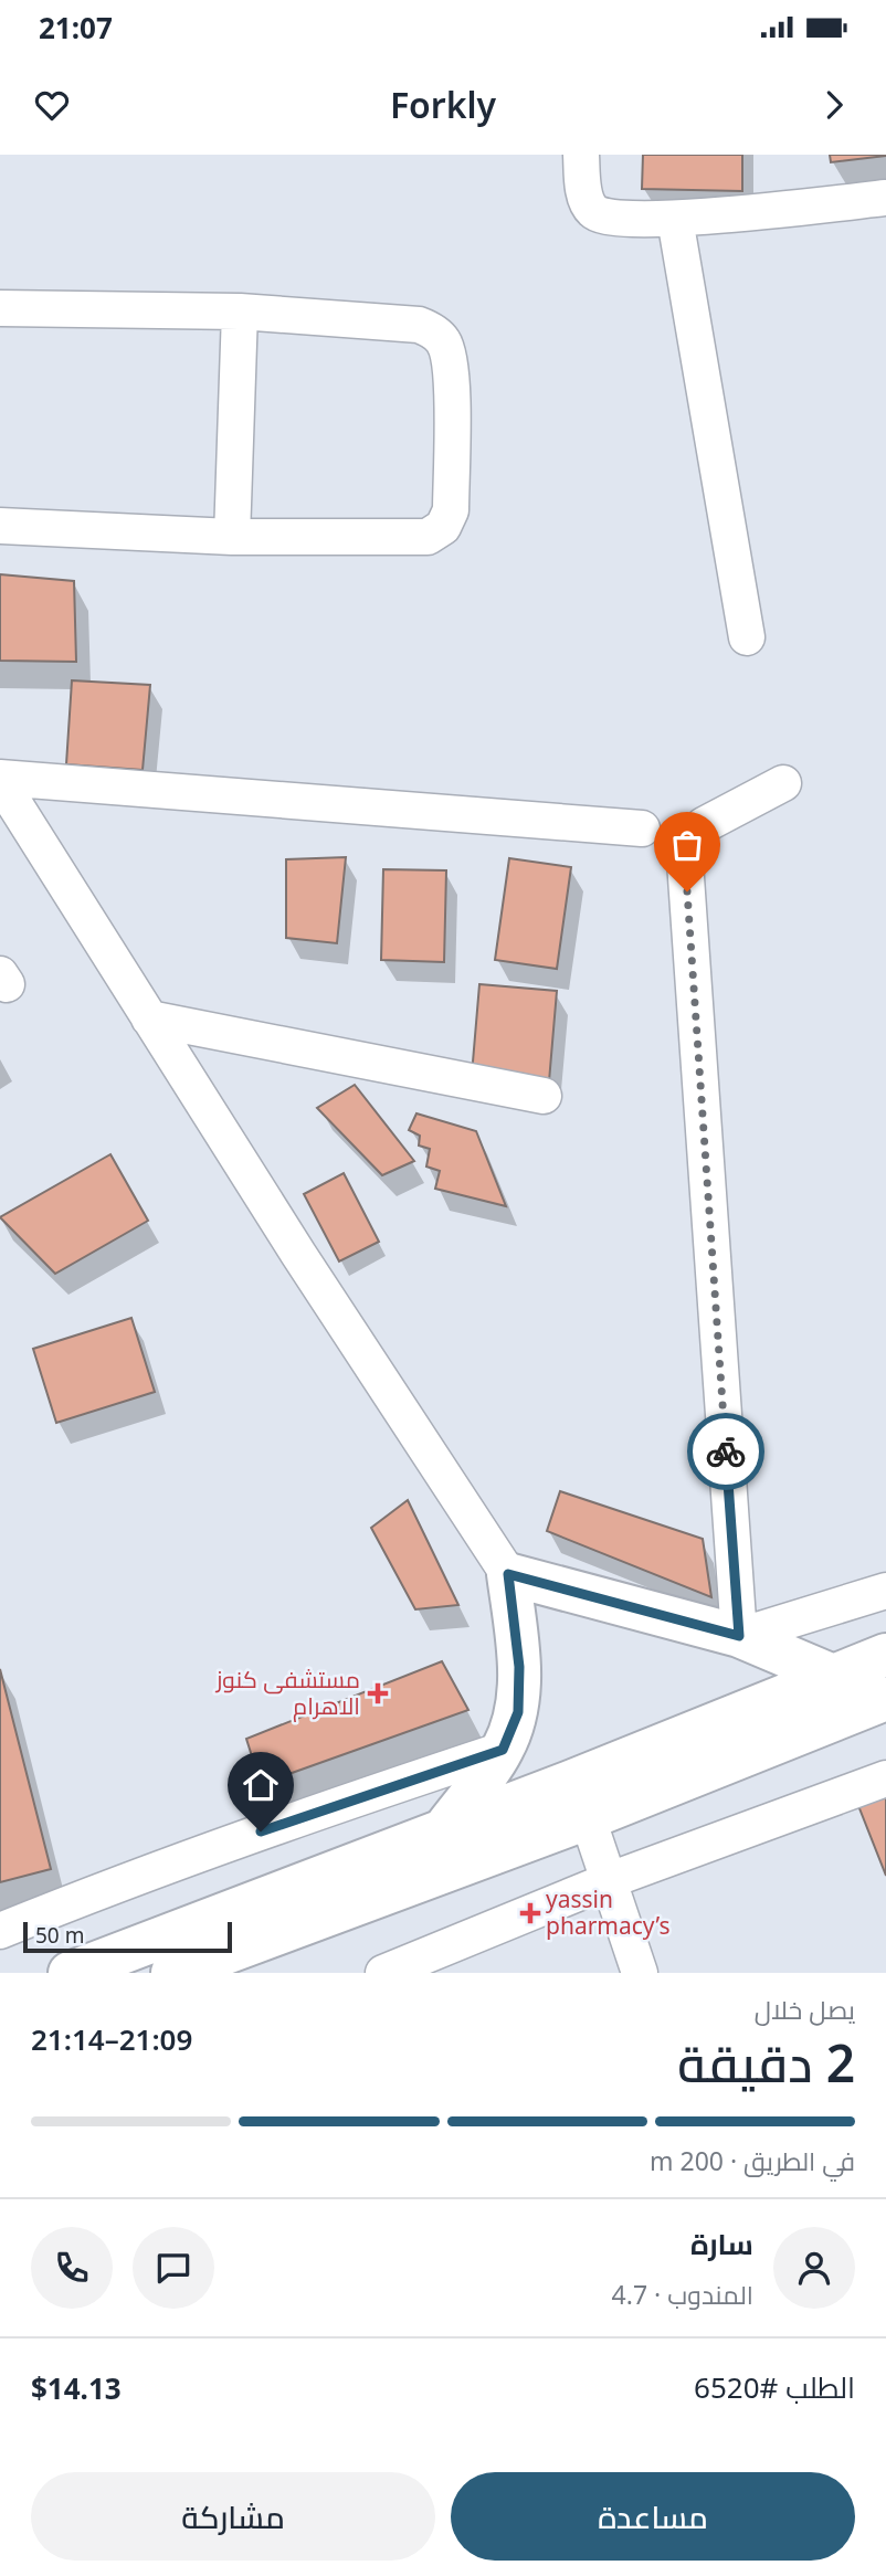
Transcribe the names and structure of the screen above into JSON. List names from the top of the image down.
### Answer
{
  "places": {
    "health": ["مستشفى كنوز الاهرام", "yassin pharmacy’s"]
  },
  "scale_bar": "50 m",
  "page": {
    "status": "21:07",
    "header": "Forkly",
    "scale": "50 m",
    "heading": ["2 دقيقة", "يصل خلال", "21:09–21:14"],
    "panel": [
      "سارة",
      "المندوب · 4.7",
      "الطلب #6520",
      "$14.13"
    ],
    "bar": "في الطريق · 200 m",
    "buttons": ["مساعدة", "مشاركة"]
  }
}
